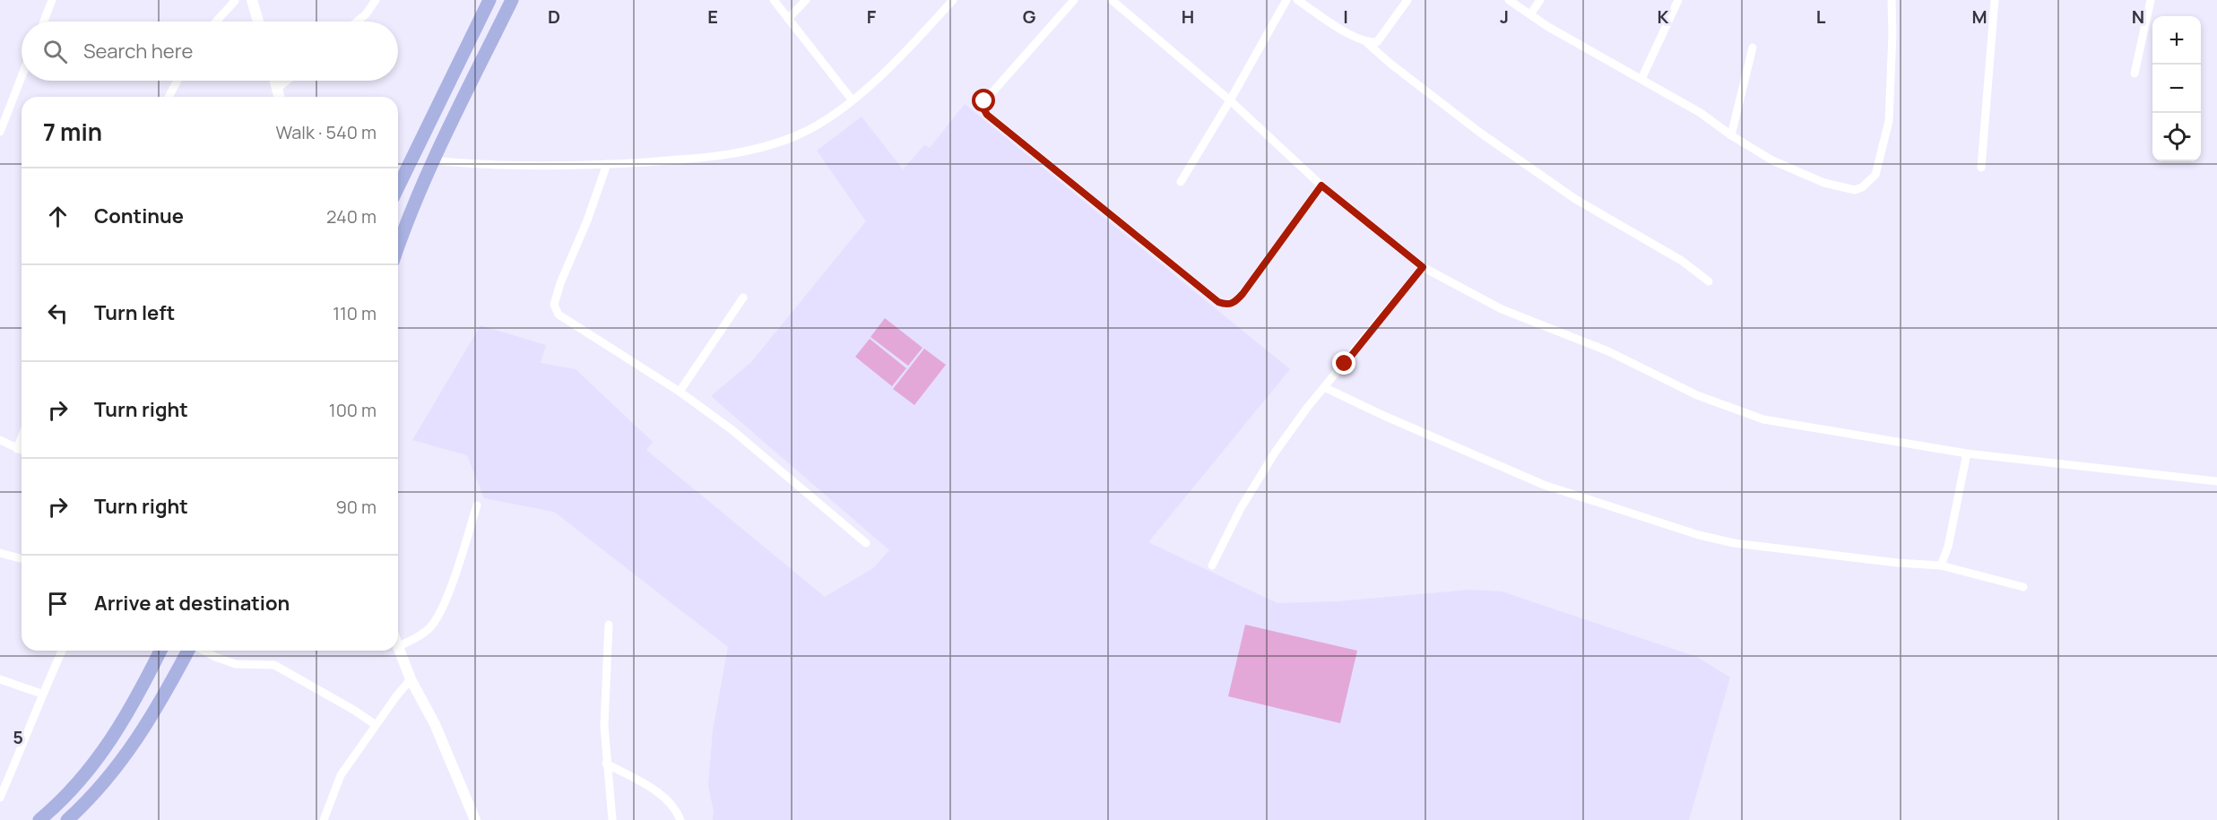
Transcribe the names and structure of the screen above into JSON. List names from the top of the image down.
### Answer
{
  "page": {
    "map_buttons": ["+", "−"],
    "search": "Search here",
    "heading": ["7 min", "Walk · 540 m"],
    "list": [
      ["Continue", "240 m"],
      ["Turn left", "110 m"],
      ["Turn right", "100 m"],
      ["Turn right", "90 m"],
      "Arrive at destination"
    ]
  },
  "grid": {
    "columns": [
      "D",
      "E",
      "F",
      "G",
      "H",
      "I",
      "J",
      "K",
      "L",
      "M",
      "N"
    ],
    "rows": ["5"]
  }
}
